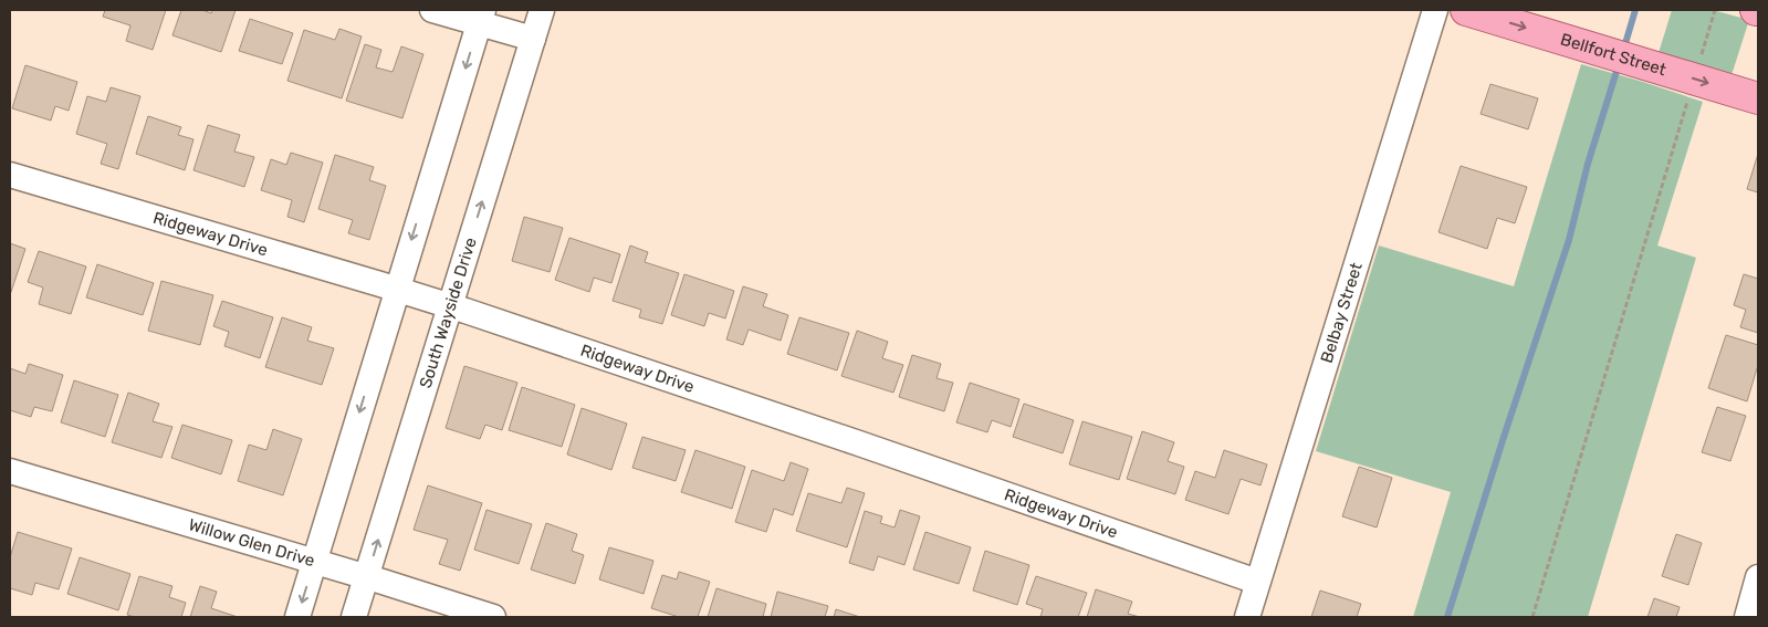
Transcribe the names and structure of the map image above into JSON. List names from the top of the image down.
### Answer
{
  "streets": {
    "main road": ["Bellfort Street"],
    "street": [
      "Ridgeway Drive",
      "South Wayside Drive",
      "Belbay Street",
      "Willow Glen Drive"
    ]
  },
  "crossings": [
    ["Ridgeway Drive", "South Wayside Drive"],
    ["Ridgeway Drive", "Belbay Street"],
    ["South Wayside Drive", "Willow Glen Drive"]
  ],
  "one_way": ["Bellfort Street"]
}
